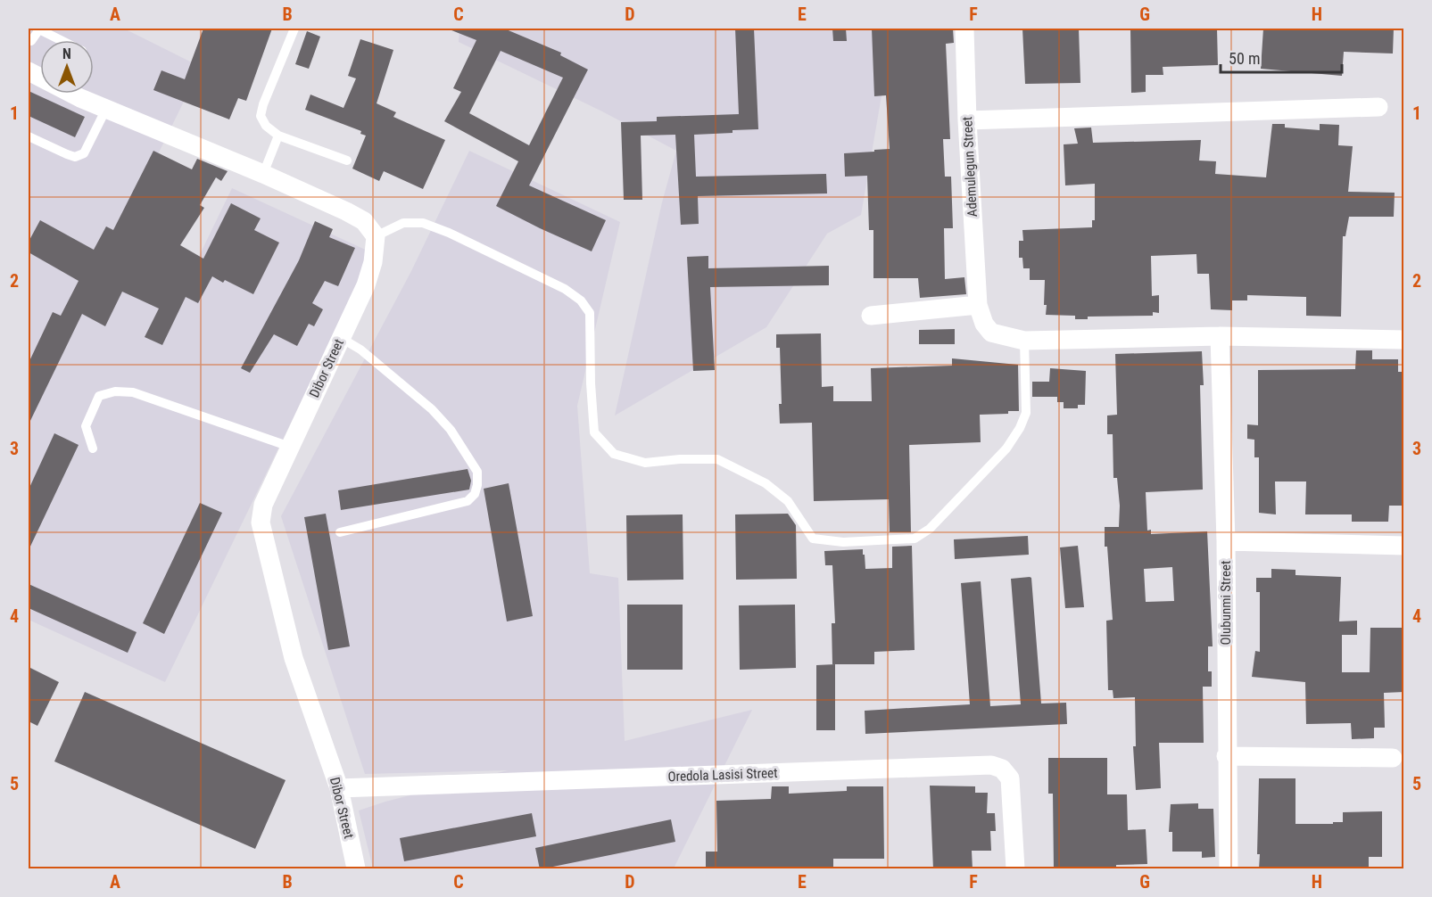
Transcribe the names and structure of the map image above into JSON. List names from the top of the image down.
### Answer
{
  "streets": {
    "street": [
      "Ademulegun Street",
      "Dibor Street",
      "Olubunmi Street",
      "Oredola Lasisi Street"
    ]
  },
  "crossings": [
    ["Dibor Street", "Oredola Lasisi Street"]
  ],
  "scale_bar": "50 m",
  "north": "top",
  "grid": {
    "columns": [
      "A",
      "B",
      "C",
      "D",
      "E",
      "F",
      "G",
      "H"
    ],
    "rows": [
      "1",
      "2",
      "3",
      "4",
      "5"
    ]
  }
}
